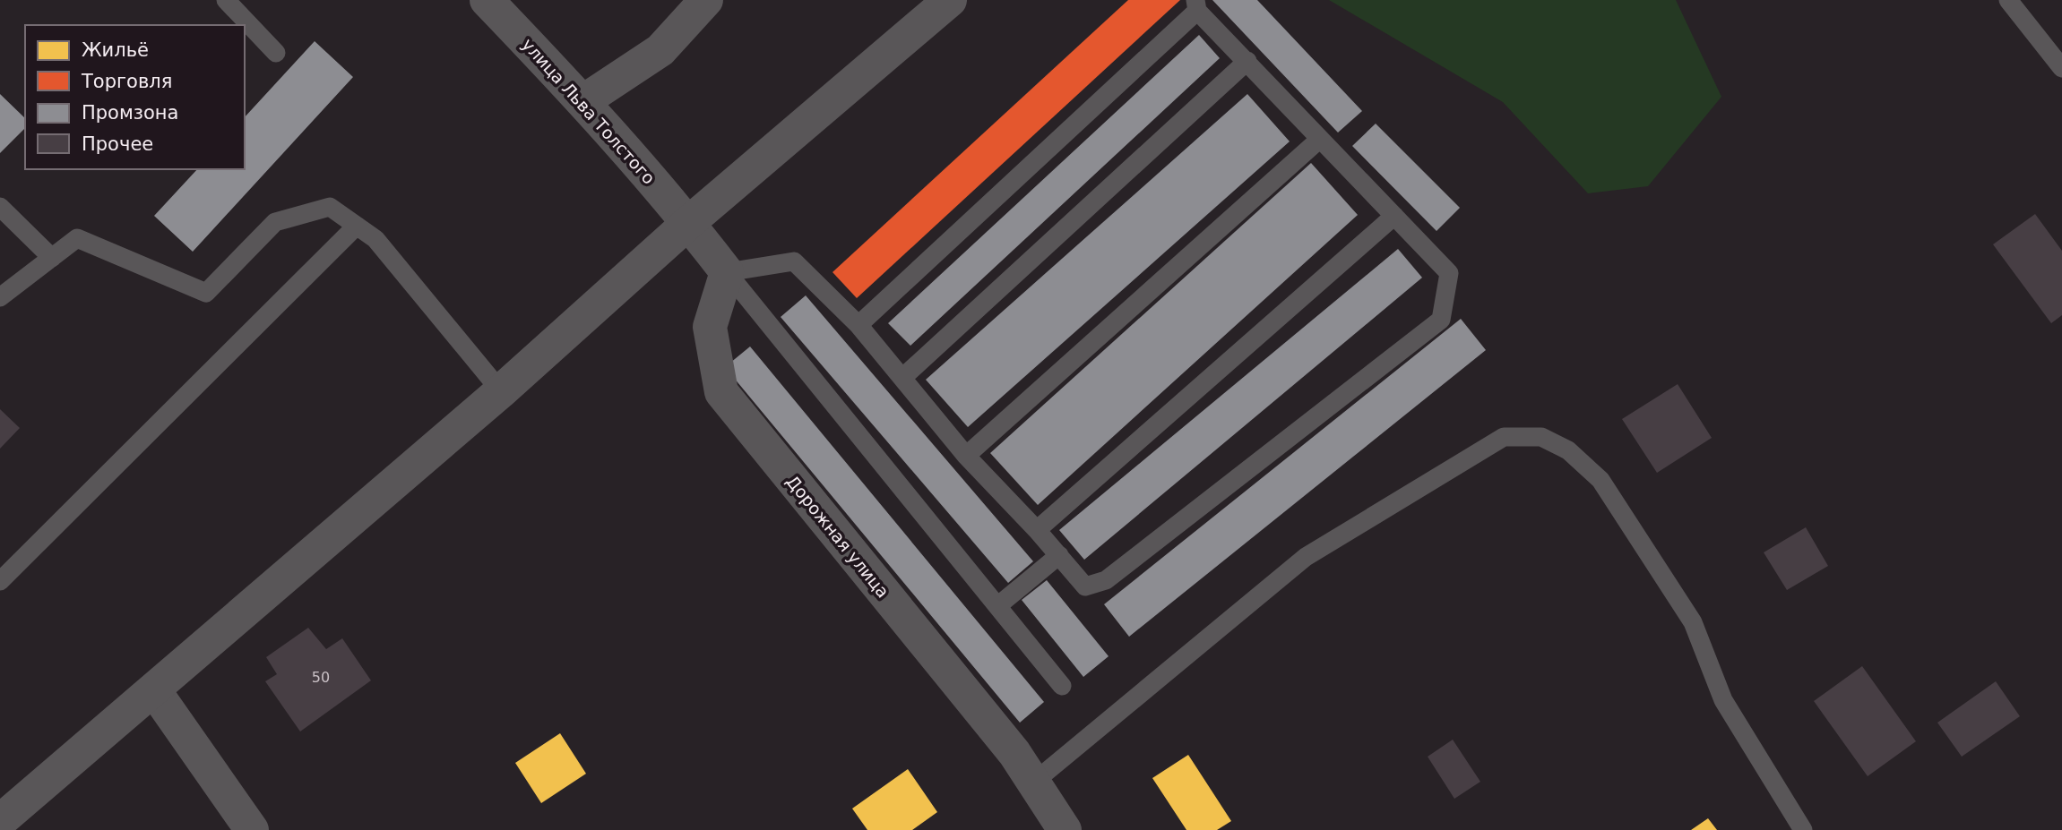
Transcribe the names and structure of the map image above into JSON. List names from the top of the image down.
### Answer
{
  "streets": {
    "street": ["улица Льва Толстого", "Дорожная улица"]
  },
  "house_numbers": ["50"],
  "legend": [
    "Жильё",
    "Торговля",
    "Промзона",
    "Прочее"
  ]
}
